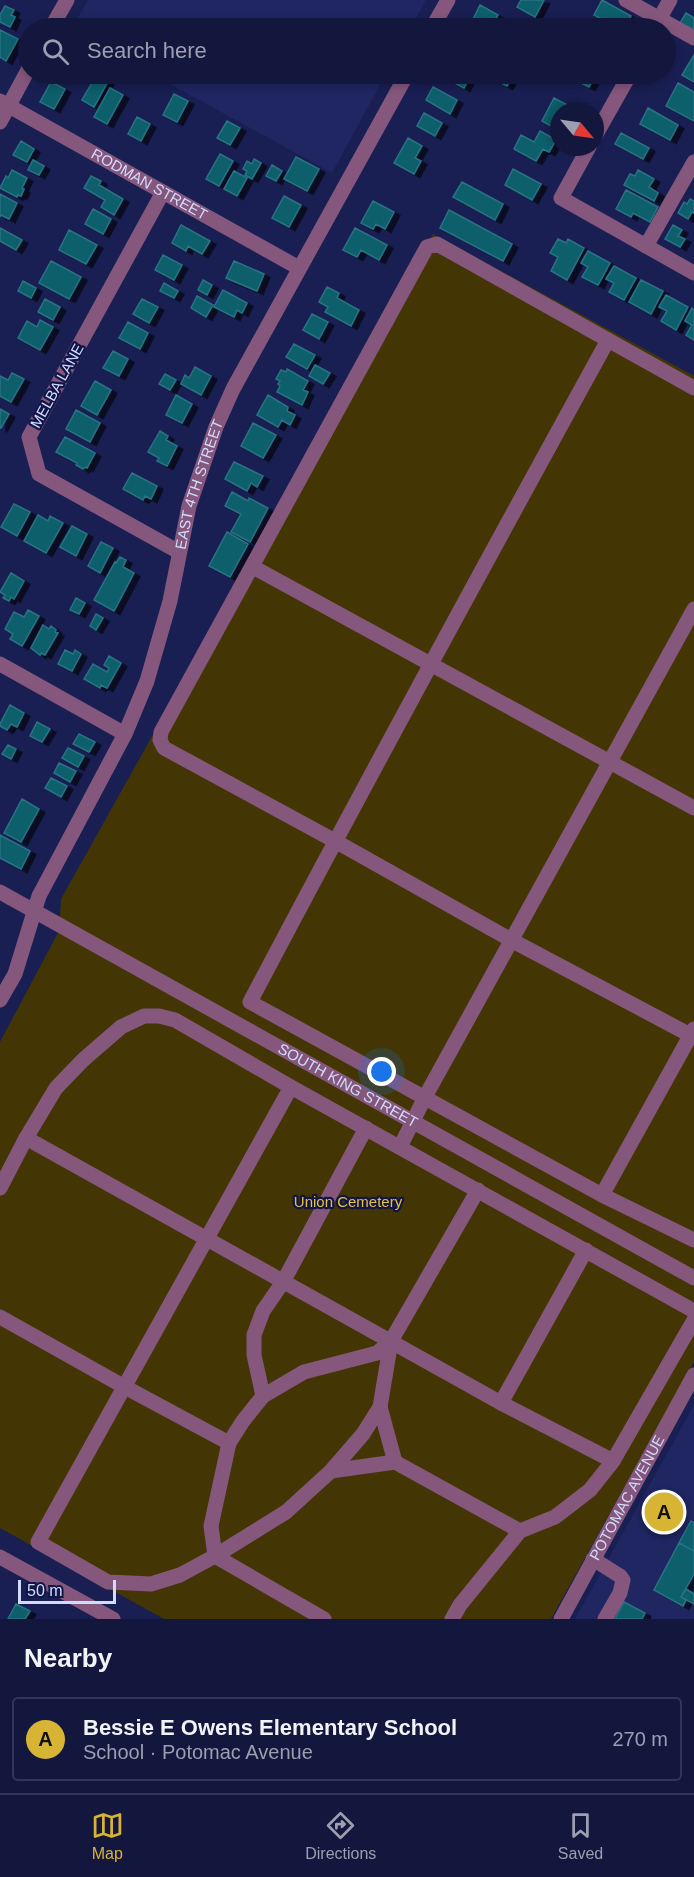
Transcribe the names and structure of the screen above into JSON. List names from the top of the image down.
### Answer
{
  "streets": {
    "street": [
      "RODMAN STREET",
      "MELBA LANE",
      "EAST 4TH STREET",
      "SOUTH KING STREET",
      "POTOMAC AVENUE"
    ]
  },
  "crossings": [
    ["RODMAN STREET", "MELBA LANE"],
    ["RODMAN STREET", "EAST 4TH STREET"],
    ["MELBA LANE", "EAST 4TH STREET"],
    ["EAST 4TH STREET", "SOUTH KING STREET"]
  ],
  "parks": ["Union Cemetery"],
  "scale_bar": "50 m",
  "north": "bottom right",
  "page": {
    "search": "Search here",
    "pins": "A",
    "scale": "50 m",
    "heading": "Nearby",
    "list": [
      {
        "mark": "A",
        "name": "Bessie E Owens Elementary School",
        "note": "School · Potomac Avenue",
        "value": "270 m"
      }
    ],
    "nav": ["Map", "Directions", "Saved"]
  }
}
